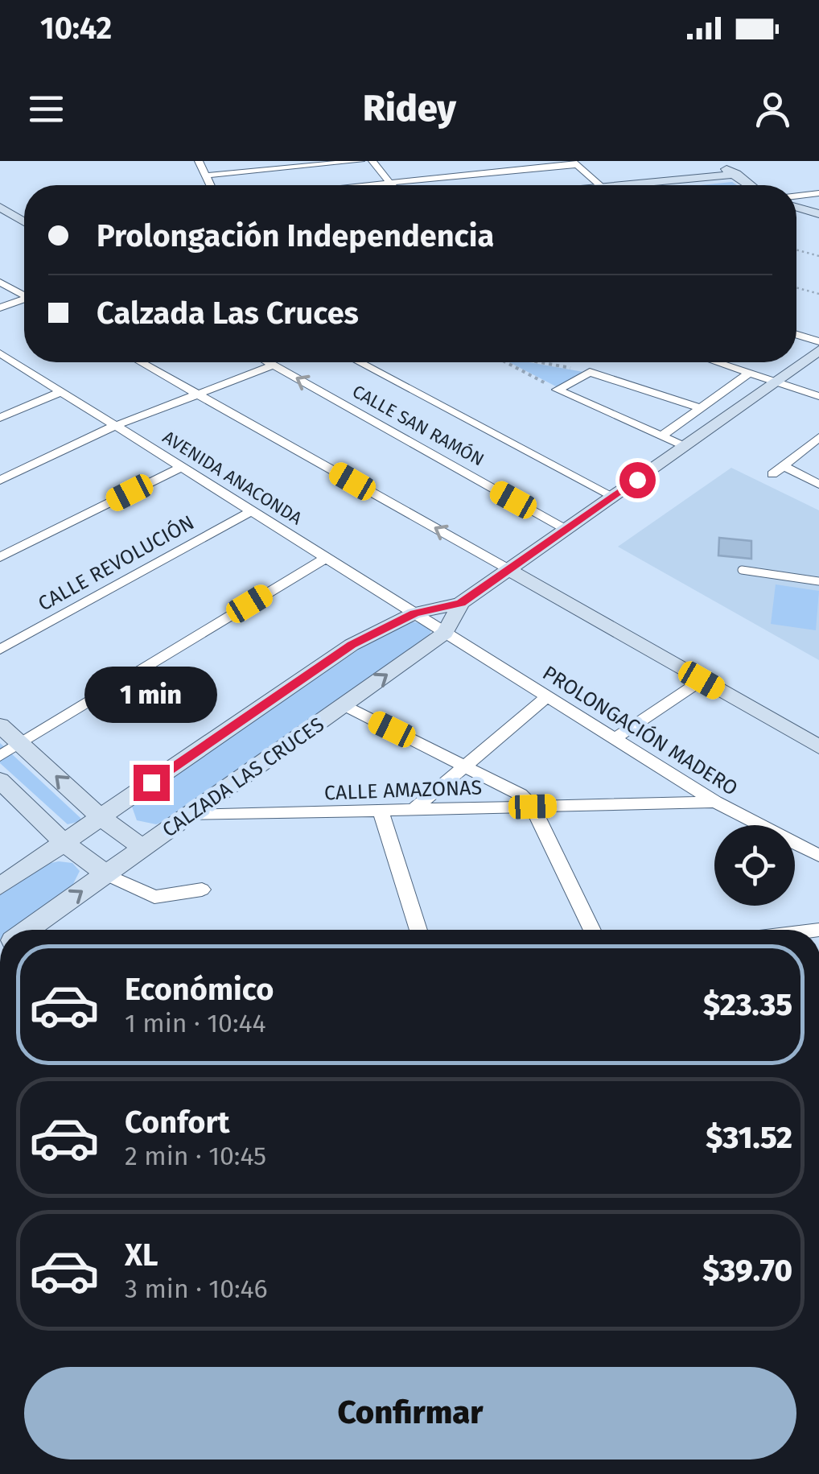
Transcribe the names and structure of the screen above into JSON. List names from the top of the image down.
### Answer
{
  "streets": {
    "street": [
      "CALLE SAN RAMÓN",
      "AVENIDA ANACONDA",
      "CALLE REVOLUCIÓN",
      "PROLONGACIÓN MADERO",
      "CALZADA LAS CRUCES",
      "CALLE AMAZONAS"
    ]
  },
  "crossings": [
    ["CALLE SAN RAMÓN", "CALZADA LAS CRUCES"],
    ["AVENIDA ANACONDA", "CALLE REVOLUCIÓN"],
    ["AVENIDA ANACONDA", "PROLONGACIÓN MADERO"],
    ["AVENIDA ANACONDA", "CALZADA LAS CRUCES"],
    ["PROLONGACIÓN MADERO", "CALZADA LAS CRUCES"],
    ["PROLONGACIÓN MADERO", "CALLE AMAZONAS"],
    ["CALZADA LAS CRUCES", "CALLE AMAZONAS"]
  ],
  "page": {
    "status": "10:42",
    "header": "Ridey",
    "banner": ["Prolongación Independencia", "Calzada Las Cruces"],
    "bubble": "1 min",
    "list": [
      {
        "name": "Económico",
        "note": "1 min · 10:44",
        "value": "$23.35"
      },
      {
        "name": "Confort",
        "note": "2 min · 10:45",
        "value": "$31.52"
      },
      {
        "name": "XL",
        "note": "3 min · 10:46",
        "value": "$39.70"
      }
    ],
    "buttons": "Confirmar"
  }
}
